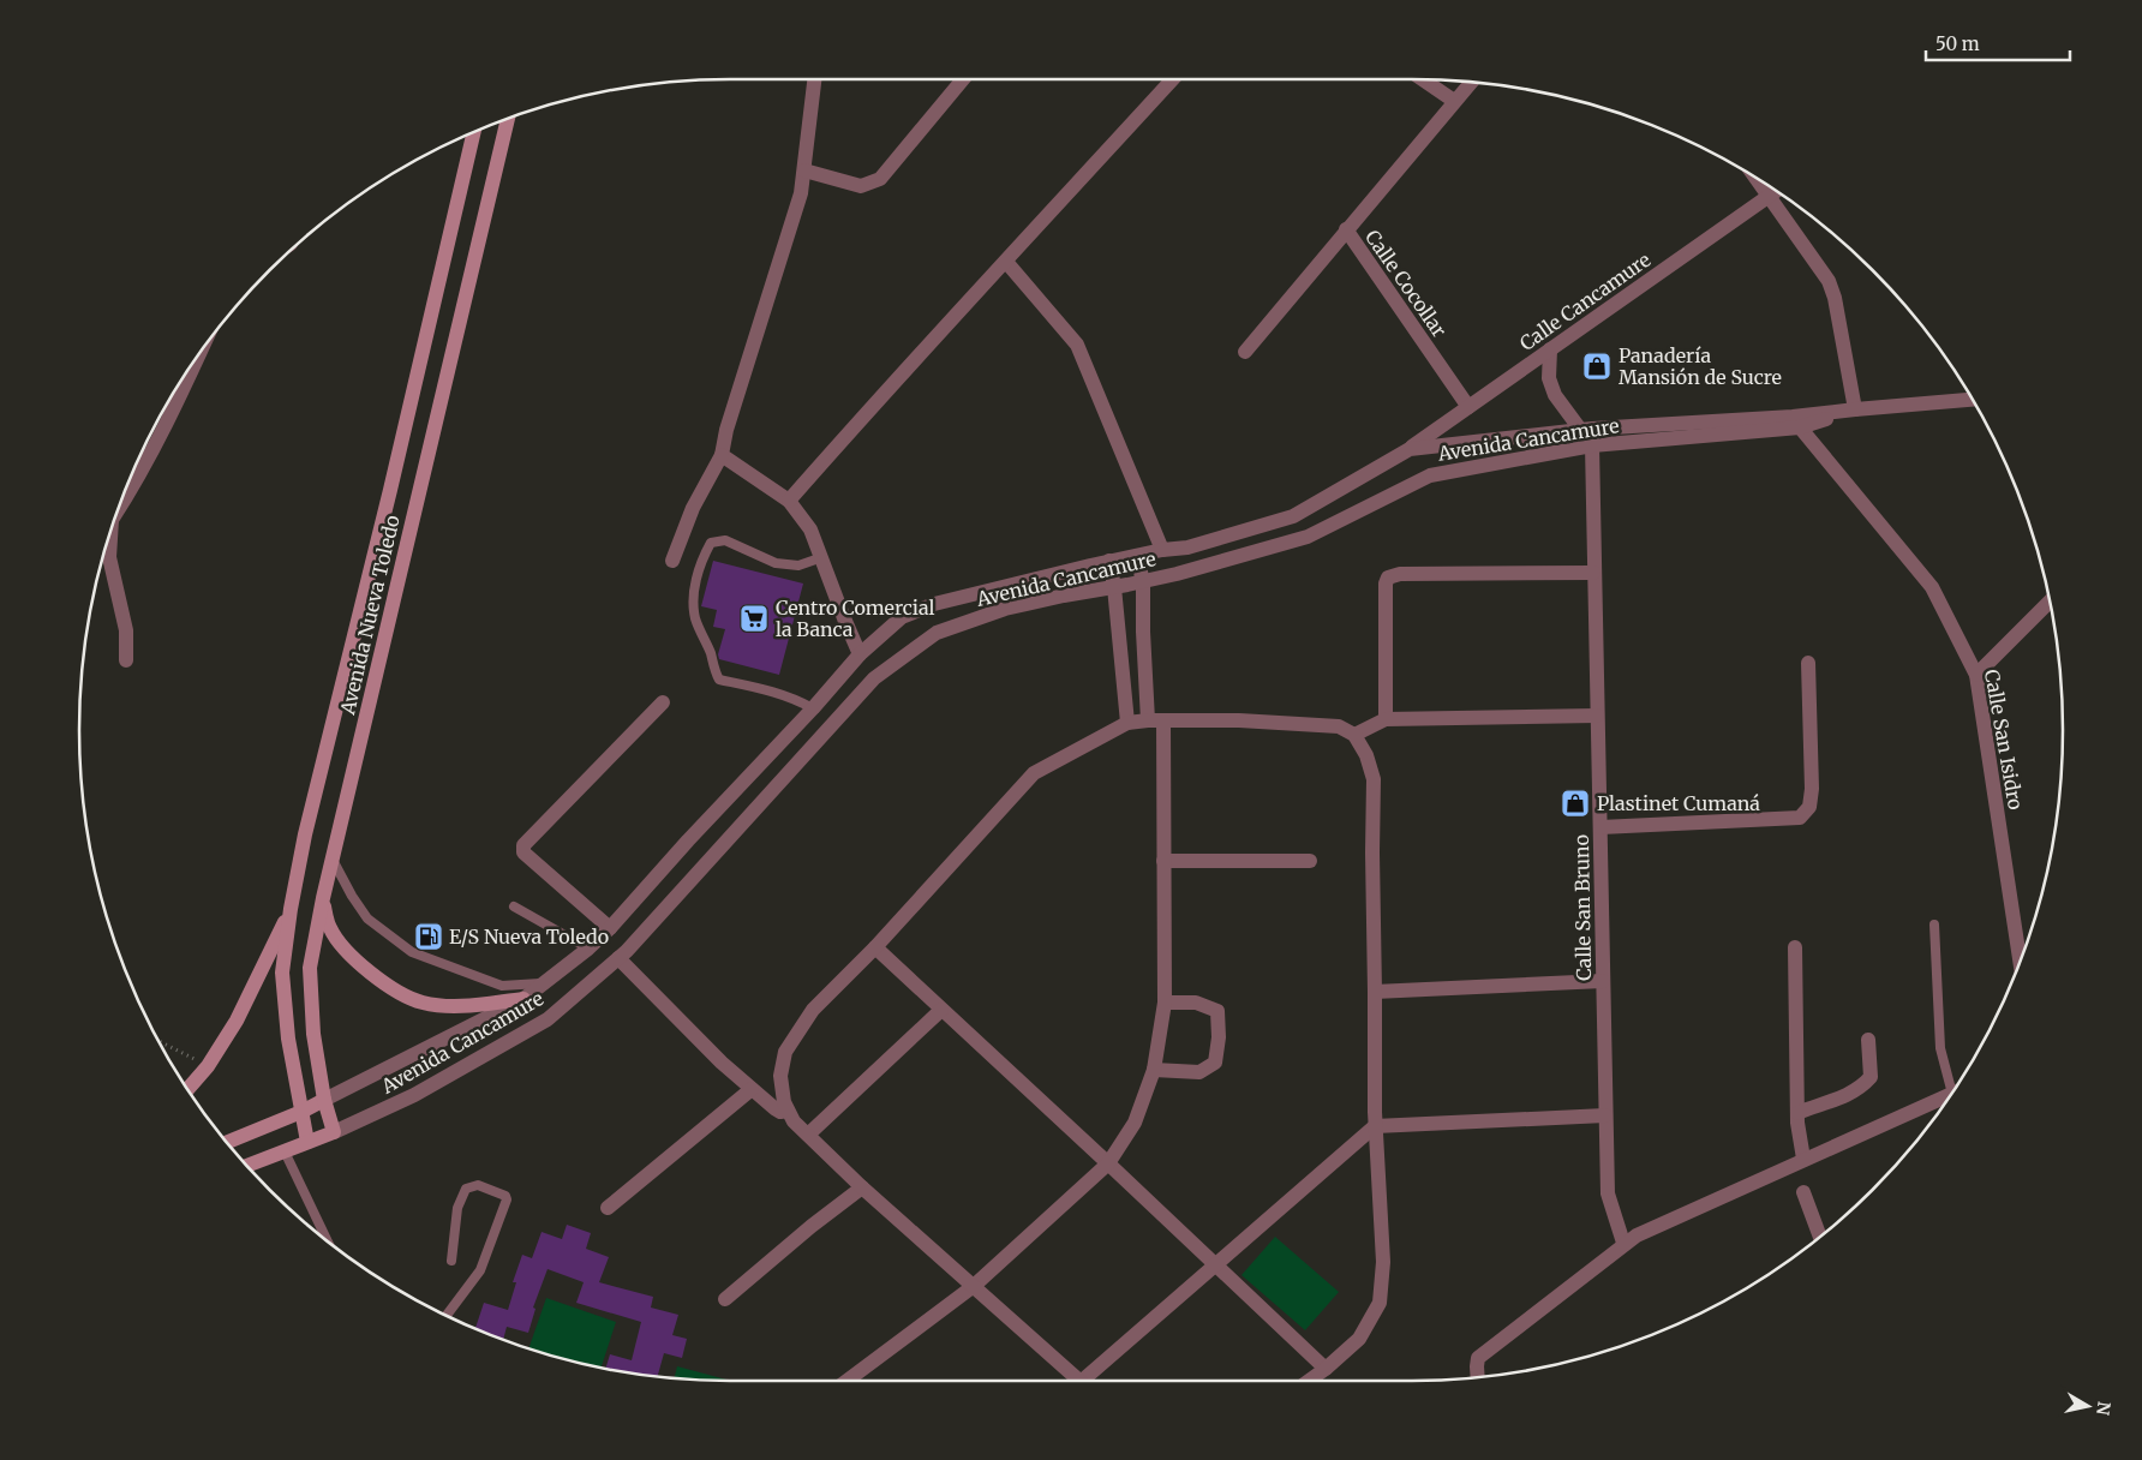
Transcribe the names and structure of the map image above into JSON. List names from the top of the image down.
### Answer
{
  "streets": {
    "main road": ["Avenida Cancamure", "Avenida Nueva Toledo"],
    "street": [
      "Calle Cocollar",
      "Calle Cancamure",
      "Calle San Isidro",
      "Calle San Bruno"
    ]
  },
  "crossings": [
    ["Calle Cocollar", "Calle Cancamure"],
    ["Calle Cancamure", "Avenida Cancamure"],
    ["Avenida Cancamure", "Avenida Nueva Toledo"],
    ["Avenida Cancamure", "Calle San Isidro"],
    ["Avenida Cancamure", "Calle San Bruno"]
  ],
  "places": {
    "shop": ["Panadería Mansión de Sucre", "Plastinet Cumaná"],
    "supermarket": ["Centro Comercial la Banca"],
    "fuel station": ["E/S Nueva Toledo"]
  },
  "scale_bar": "50 m",
  "north": "right"
}
